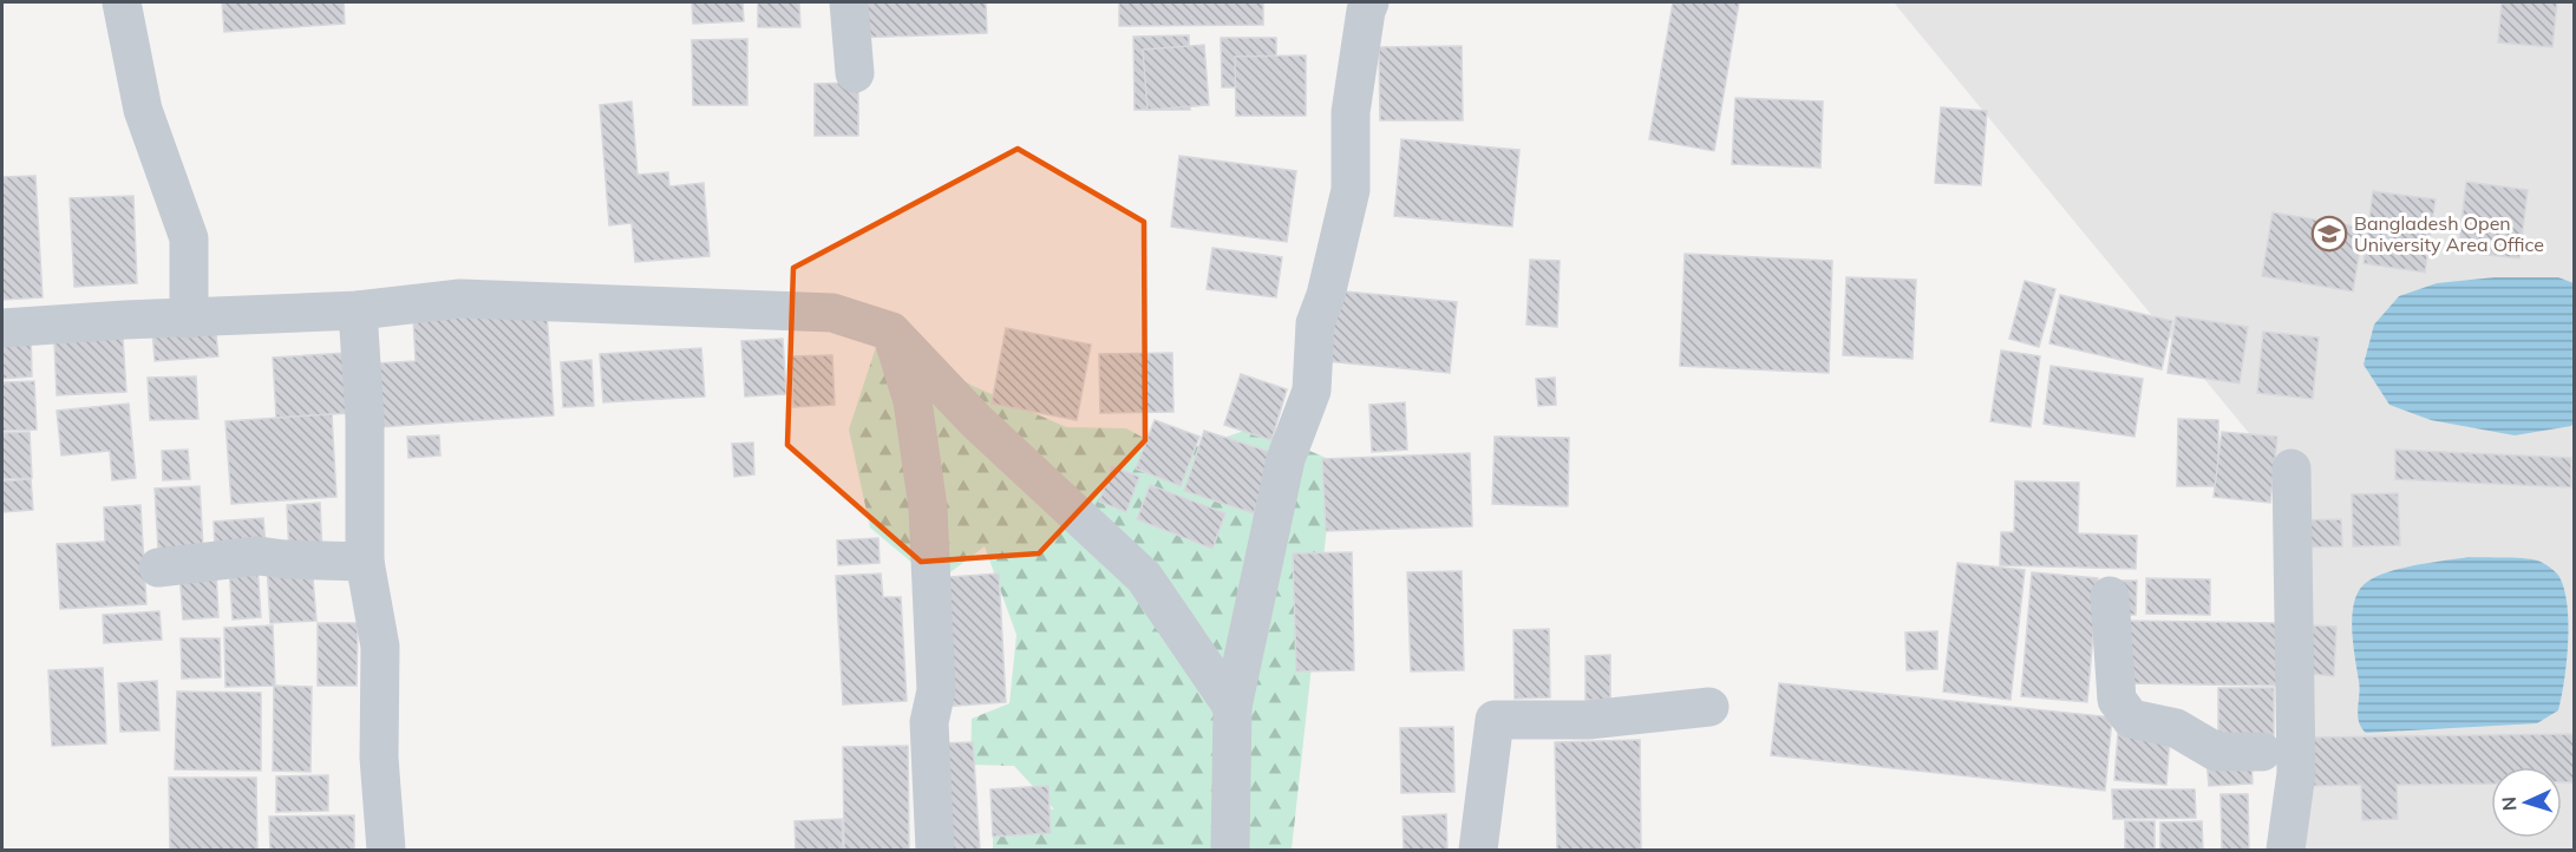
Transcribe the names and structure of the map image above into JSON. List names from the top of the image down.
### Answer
{
  "places": {
    "school or university": ["Bangladesh Open University Area Office"]
  },
  "north": "left"
}
